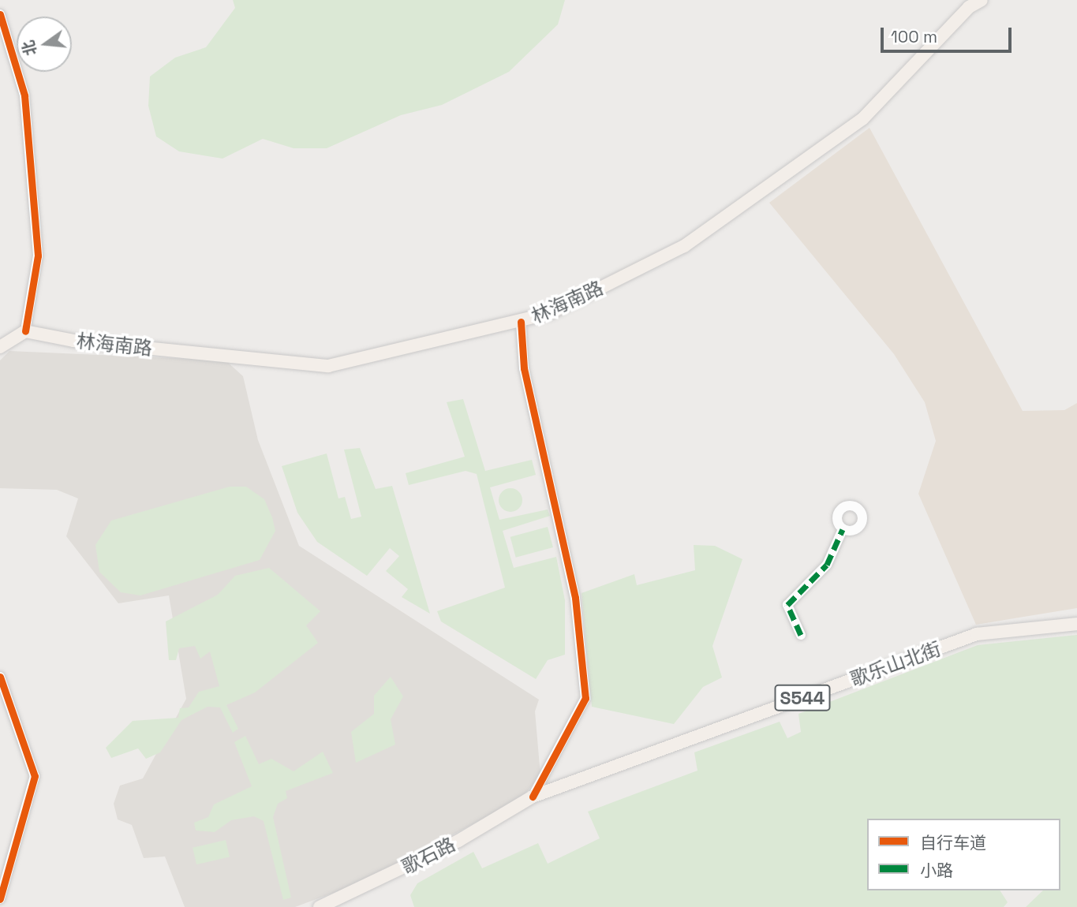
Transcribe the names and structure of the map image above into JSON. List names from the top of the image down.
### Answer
{
  "streets": {
    "main road": [
      "林海南路",
      "歌乐山北街",
      "S544",
      "歌石路"
    ]
  },
  "crossings": [
    ["歌乐山北街", "歌石路"]
  ],
  "legend": ["自行车道", "小路"],
  "scale_bar": "100 m",
  "north": "left"
}
